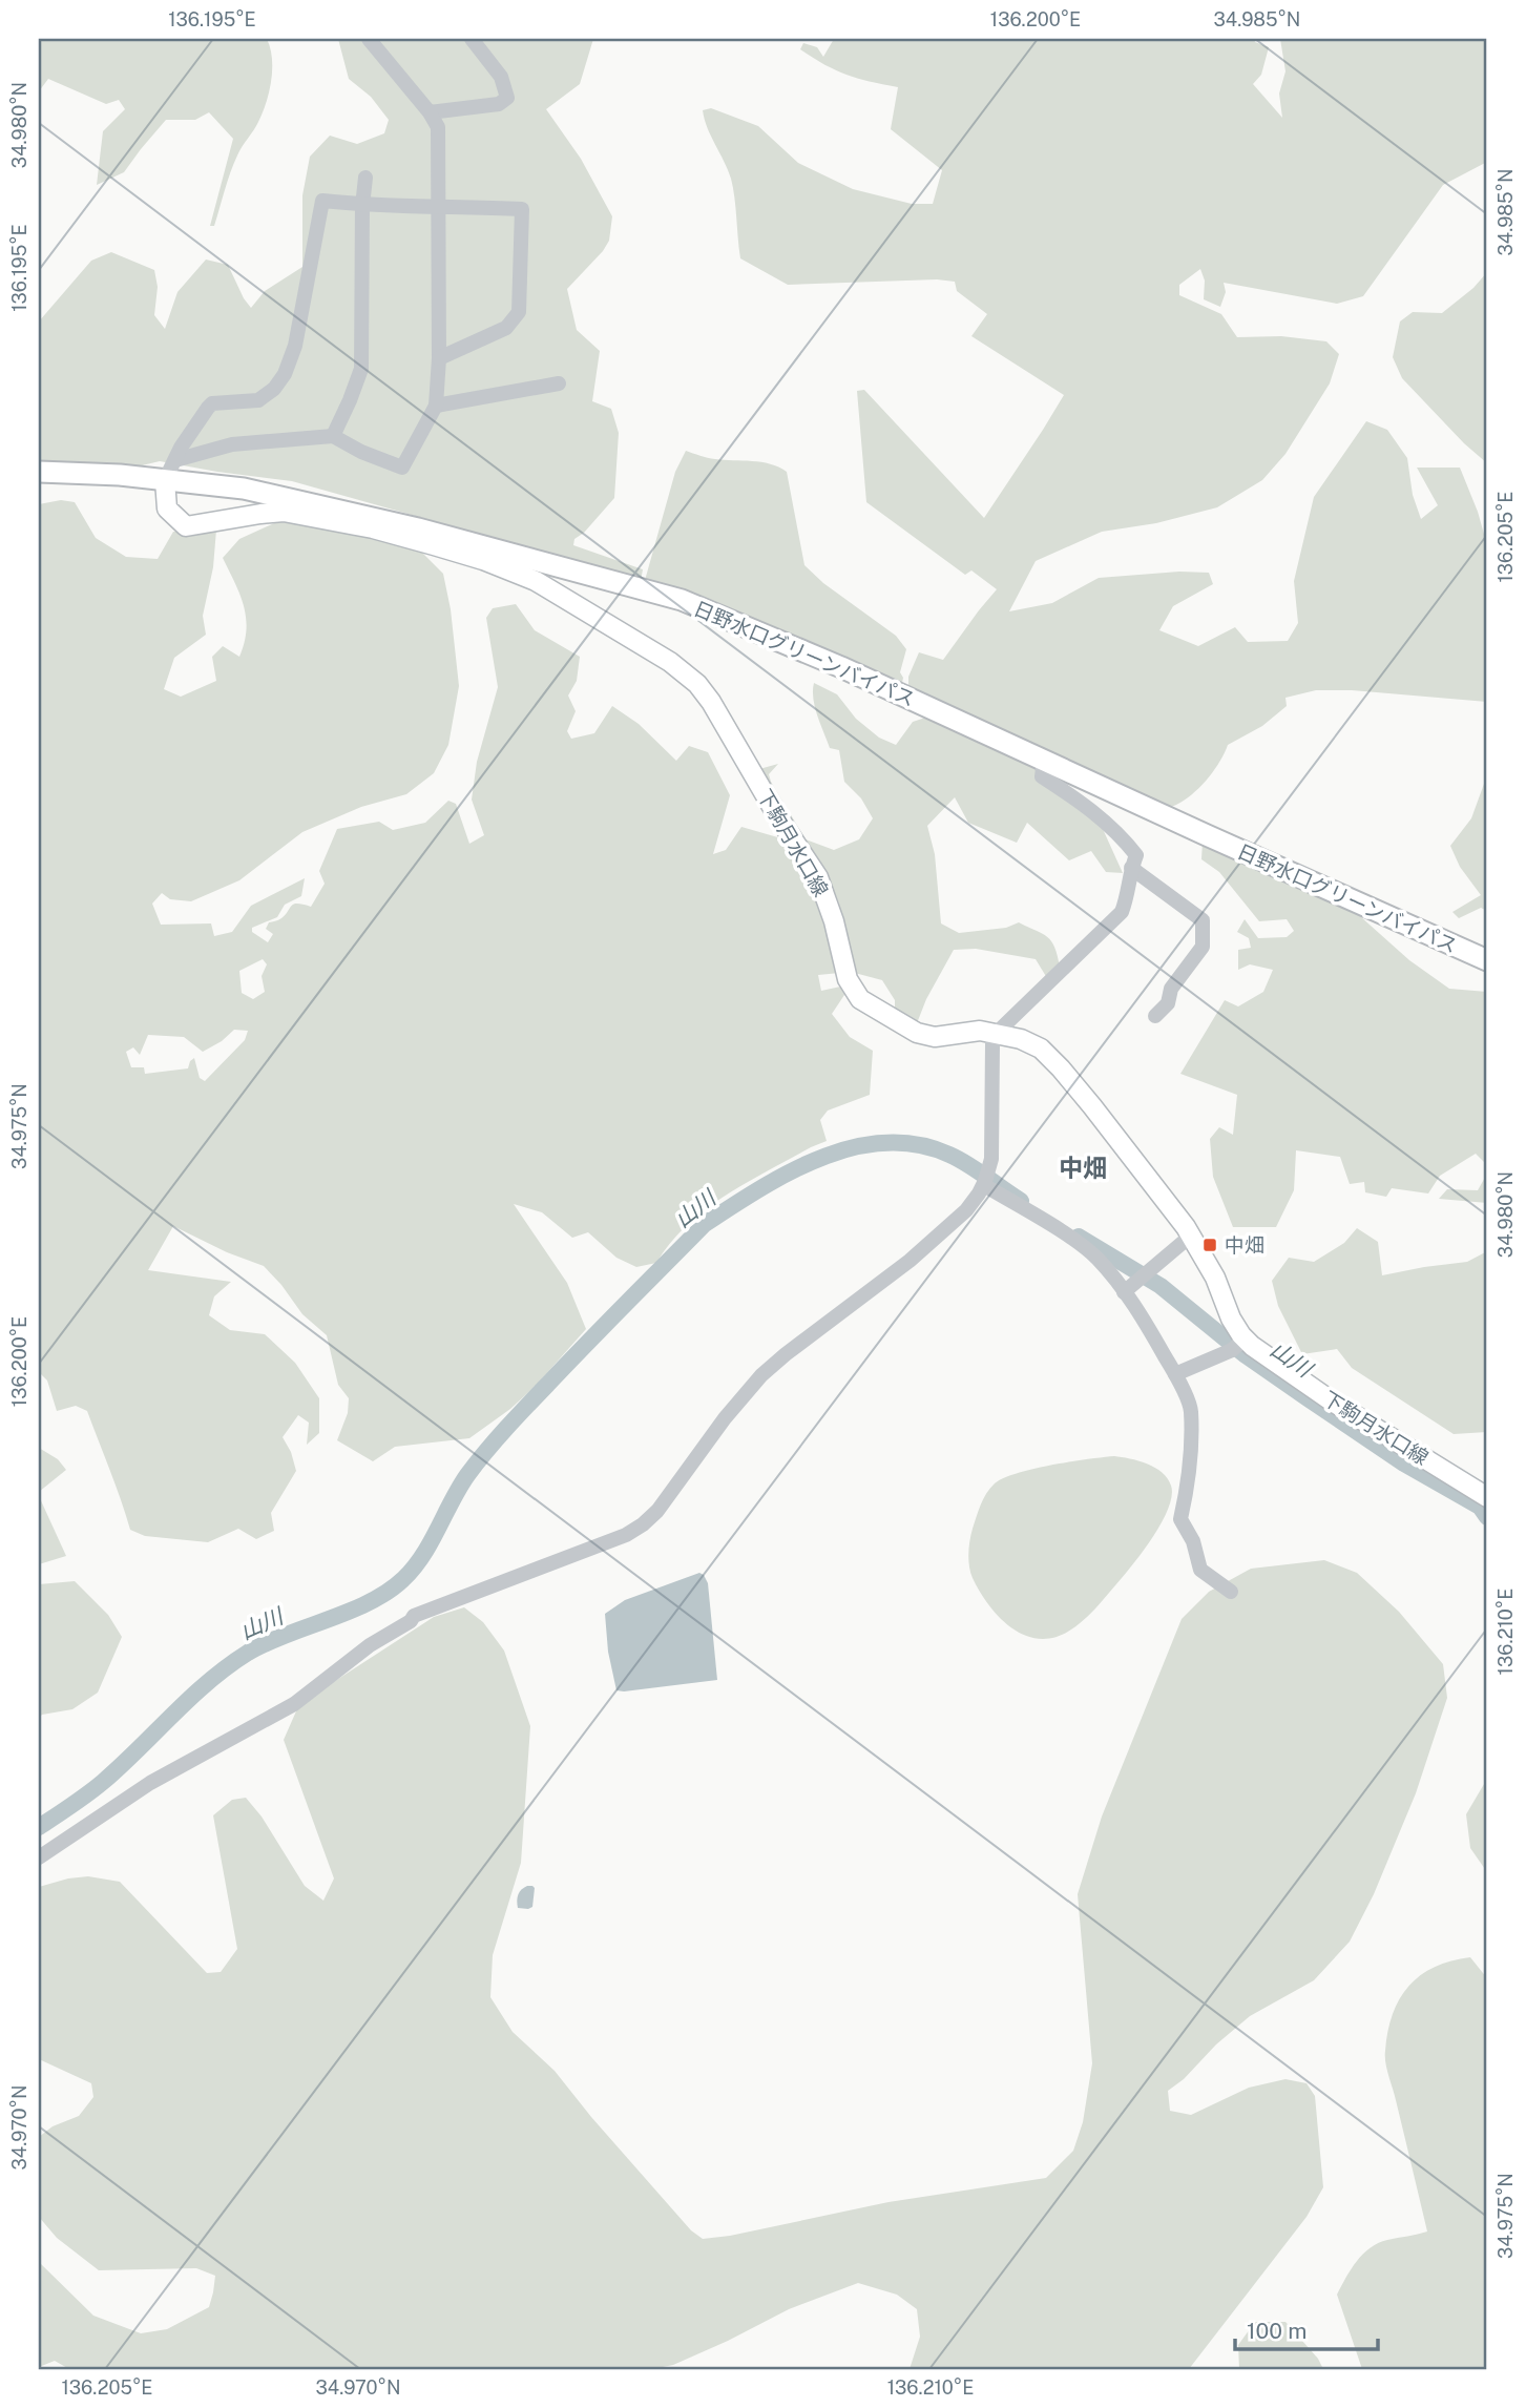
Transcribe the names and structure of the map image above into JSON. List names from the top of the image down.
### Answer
{
  "streets": {
    "highway": ["日野水口グリーンバイパス"],
    "main road": ["下駒月水口線"]
  },
  "districts": ["中畑"],
  "water": ["山川"],
  "places": {
    "transit": ["中畑"]
  },
  "scale_bar": "100 m",
  "coordinates": [
    "136.195°E",
    "136.200°E",
    "34.985°N",
    "34.980°N",
    "136.205°E",
    "34.975°N",
    "136.210°E",
    "34.970°N"
  ]
}
